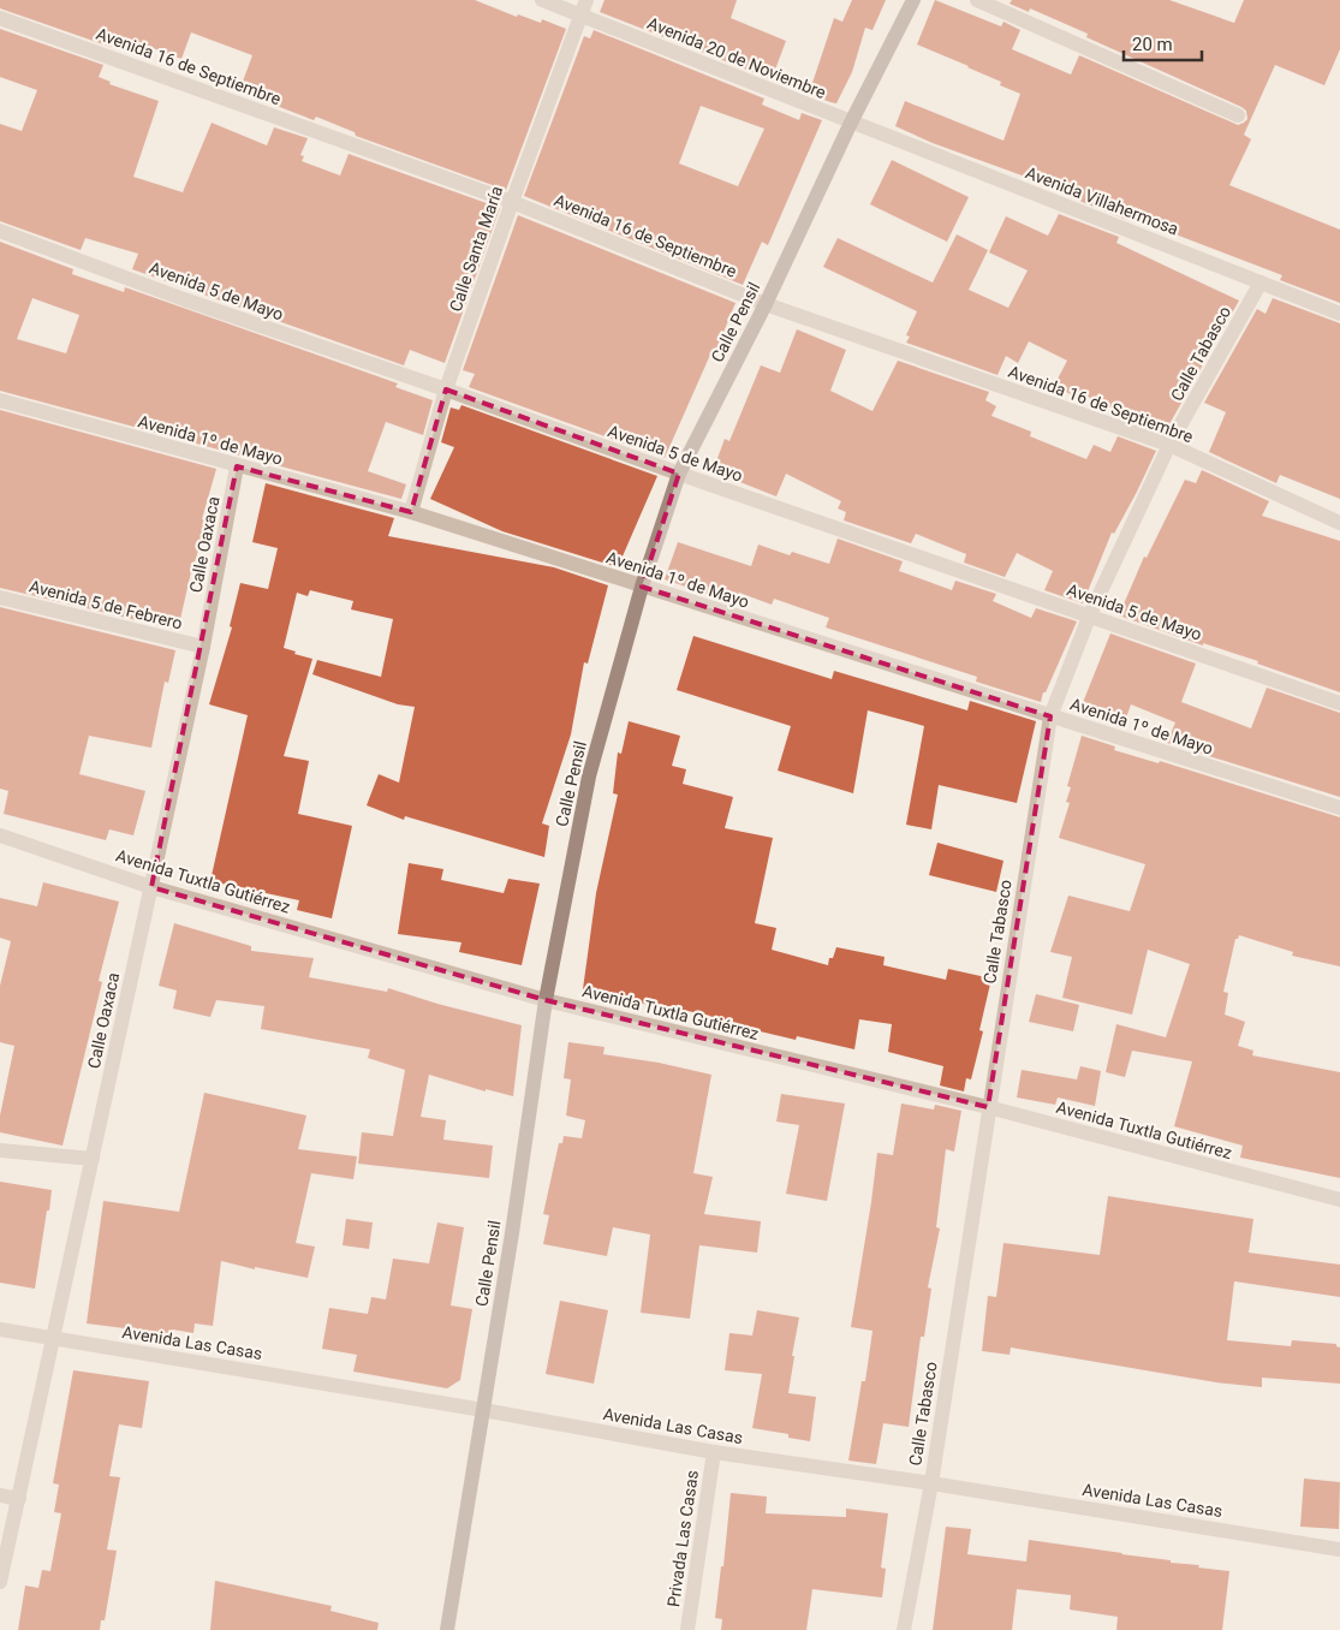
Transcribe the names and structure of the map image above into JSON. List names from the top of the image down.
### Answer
{
  "streets": {
    "main road": ["Calle Pensil"],
    "street": [
      "Avenida 20 de Noviembre",
      "Avenida 16 de Septiembre",
      "Avenida Villahermosa",
      "Calle Santa María",
      "Avenida 5 de Mayo",
      "Calle Tabasco",
      "Avenida 1º de Mayo",
      "Calle Oaxaca",
      "Avenida 5 de Febrero",
      "Avenida Tuxtla Gutiérrez",
      "Avenida Las Casas",
      "Privada Las Casas"
    ]
  },
  "crossings": [
    ["Avenida 20 de Noviembre", "Avenida Villahermosa"],
    ["Avenida 20 de Noviembre", "Calle Santa María"],
    ["Avenida 20 de Noviembre", "Calle Pensil"],
    ["Avenida 16 de Septiembre", "Calle Santa María"],
    ["Avenida 16 de Septiembre", "Calle Pensil"],
    ["Avenida 16 de Septiembre", "Calle Tabasco"],
    ["Avenida Villahermosa", "Calle Pensil"],
    ["Avenida Villahermosa", "Calle Tabasco"],
    ["Calle Santa María", "Avenida 5 de Mayo"],
    ["Calle Santa María", "Avenida 1º de Mayo"],
    ["Avenida 5 de Mayo", "Calle Pensil"],
    ["Avenida 5 de Mayo", "Calle Tabasco"],
    ["Calle Pensil", "Avenida 1º de Mayo"],
    ["Calle Pensil", "Avenida Tuxtla Gutiérrez"],
    ["Calle Pensil", "Avenida Las Casas"],
    ["Calle Tabasco", "Avenida 1º de Mayo"],
    ["Calle Tabasco", "Avenida Tuxtla Gutiérrez"],
    ["Calle Tabasco", "Avenida Las Casas"],
    ["Avenida 1º de Mayo", "Calle Oaxaca"],
    ["Calle Oaxaca", "Avenida 5 de Febrero"],
    ["Calle Oaxaca", "Avenida Tuxtla Gutiérrez"],
    ["Calle Oaxaca", "Avenida Las Casas"],
    ["Avenida Las Casas", "Privada Las Casas"]
  ],
  "scale_bar": "20 m"
}
